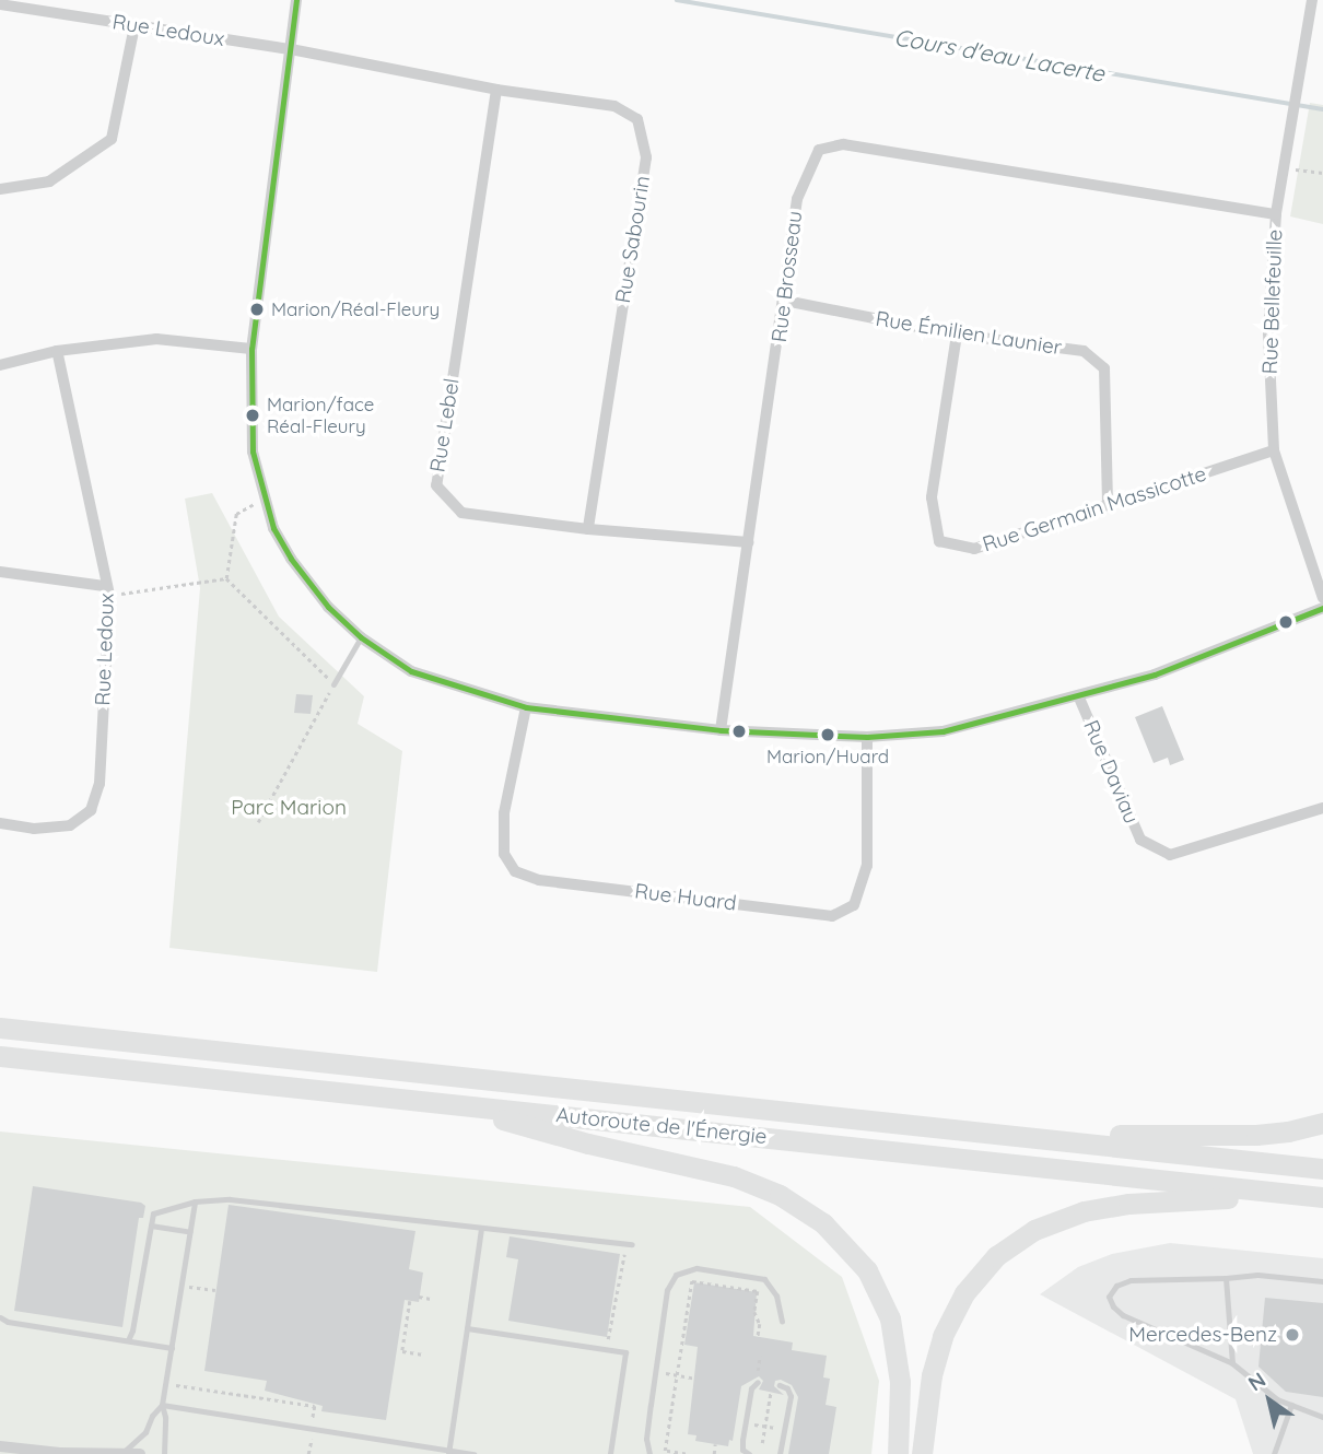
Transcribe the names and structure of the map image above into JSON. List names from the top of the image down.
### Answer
{
  "streets": {
    "highway": ["Autoroute de l'Énergie"],
    "street": [
      "Rue Ledoux",
      "Rue Sabourin",
      "Rue Brosseau",
      "Rue Bellefeuille",
      "Rue Émilien Launier",
      "Rue Lebel",
      "Rue Germain Massicotte",
      "Rue Daviau",
      "Rue Huard"
    ]
  },
  "crossings": [
    ["Rue Ledoux", "Rue Sabourin"],
    ["Rue Sabourin", "Rue Lebel"],
    ["Rue Brosseau", "Rue Bellefeuille"],
    ["Rue Brosseau", "Rue Émilien Launier"],
    ["Rue Brosseau", "Rue Lebel"],
    ["Rue Bellefeuille", "Rue Germain Massicotte"],
    ["Rue Émilien Launier", "Rue Germain Massicotte"]
  ],
  "water": ["Cours d'eau Lacerte"],
  "parks": ["Parc Marion"],
  "places": [
    "Marion/Réal-Fleury",
    "Marion/face Réal-Fleury",
    "Marion/Huard",
    "Mercedes-Benz"
  ],
  "north": "top left"
}
